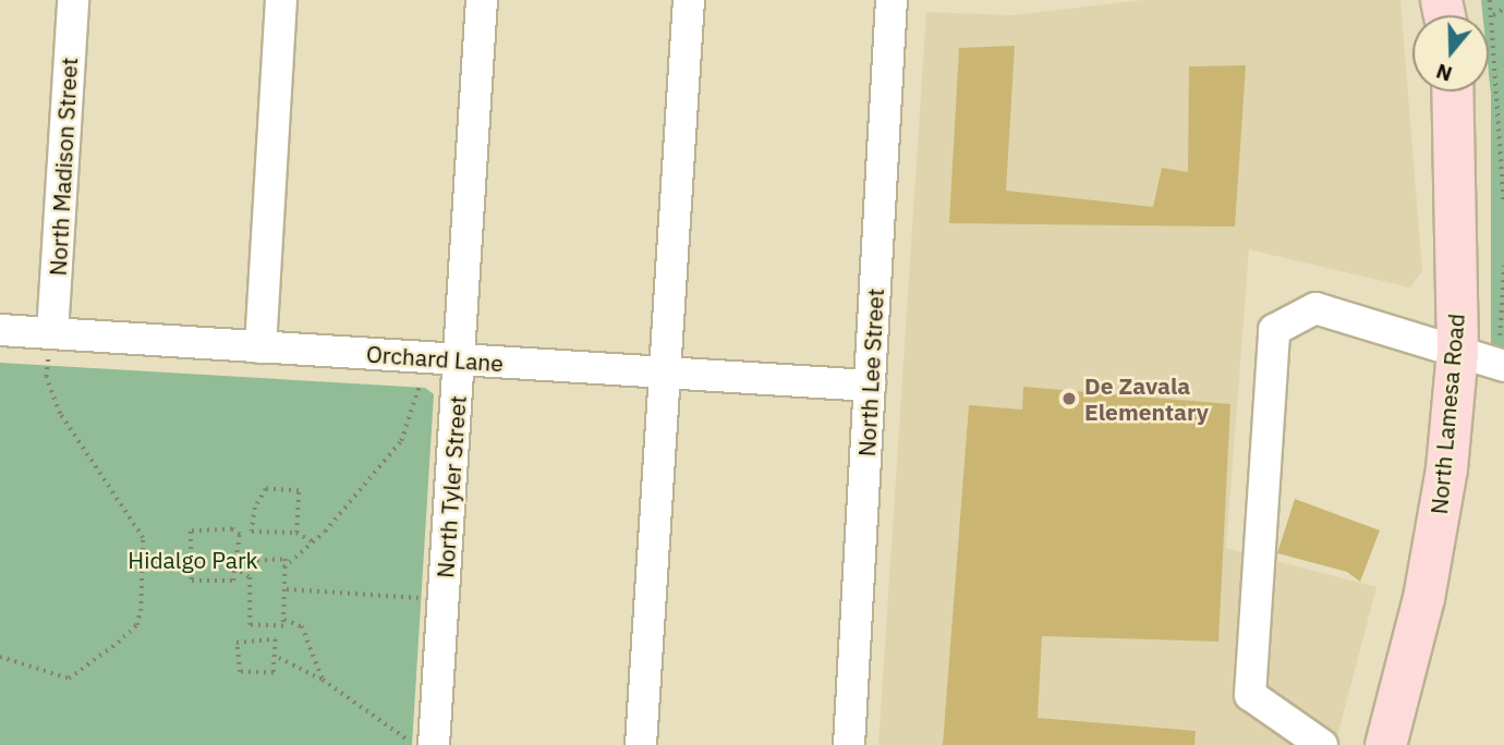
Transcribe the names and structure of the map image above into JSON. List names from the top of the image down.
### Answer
{
  "streets": {
    "main road": ["North Lamesa Road"],
    "street": [
      "North Madison Street",
      "Orchard Lane",
      "North Lee Street",
      "North Tyler Street"
    ]
  },
  "crossings": [
    ["North Madison Street", "Orchard Lane"],
    ["Orchard Lane", "North Lee Street"],
    ["Orchard Lane", "North Tyler Street"]
  ],
  "parks": ["Hidalgo Park"],
  "places": ["De Zavala Elementary"],
  "north": "bottom"
}
